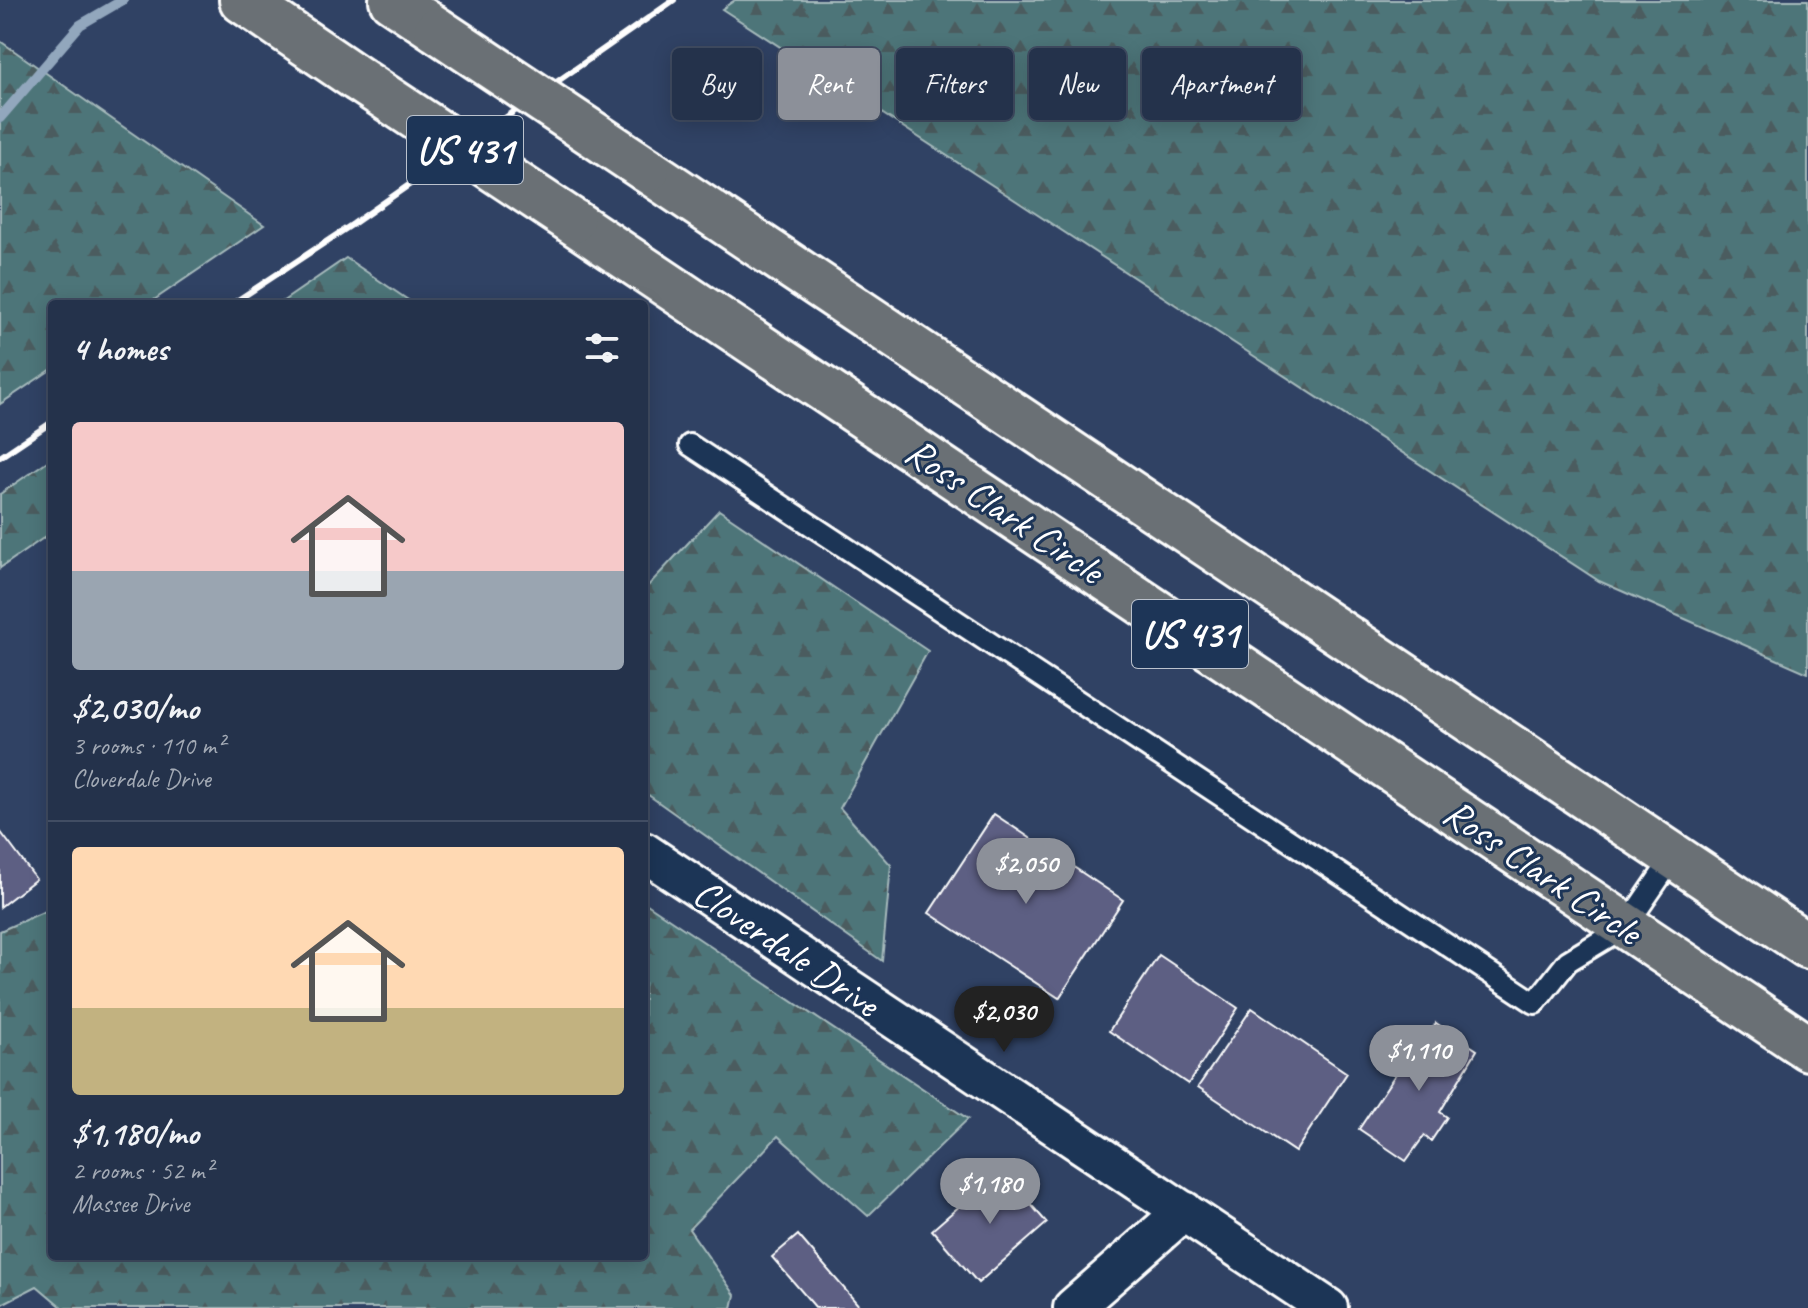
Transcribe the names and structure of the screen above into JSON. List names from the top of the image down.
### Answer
{
  "streets": {
    "highway": ["US 431", "Ross Clark Circle"],
    "street": ["Cloverdale Drive"]
  },
  "page": {
    "chip": [
      "Buy",
      "Rent",
      "Filters",
      "New",
      "Apartment"
    ],
    "heading": "4 homes",
    "list": [
      {
        "name": "$2,030/mo",
        "note": "3 rooms · 110 m² · Cloverdale Drive"
      },
      {
        "name": "$1,180/mo",
        "note": "2 rooms · 52 m² · Massee Drive"
      }
    ],
    "price": [
      "$2,050",
      "$2,030",
      "$1,110",
      "$1,180"
    ]
  }
}
